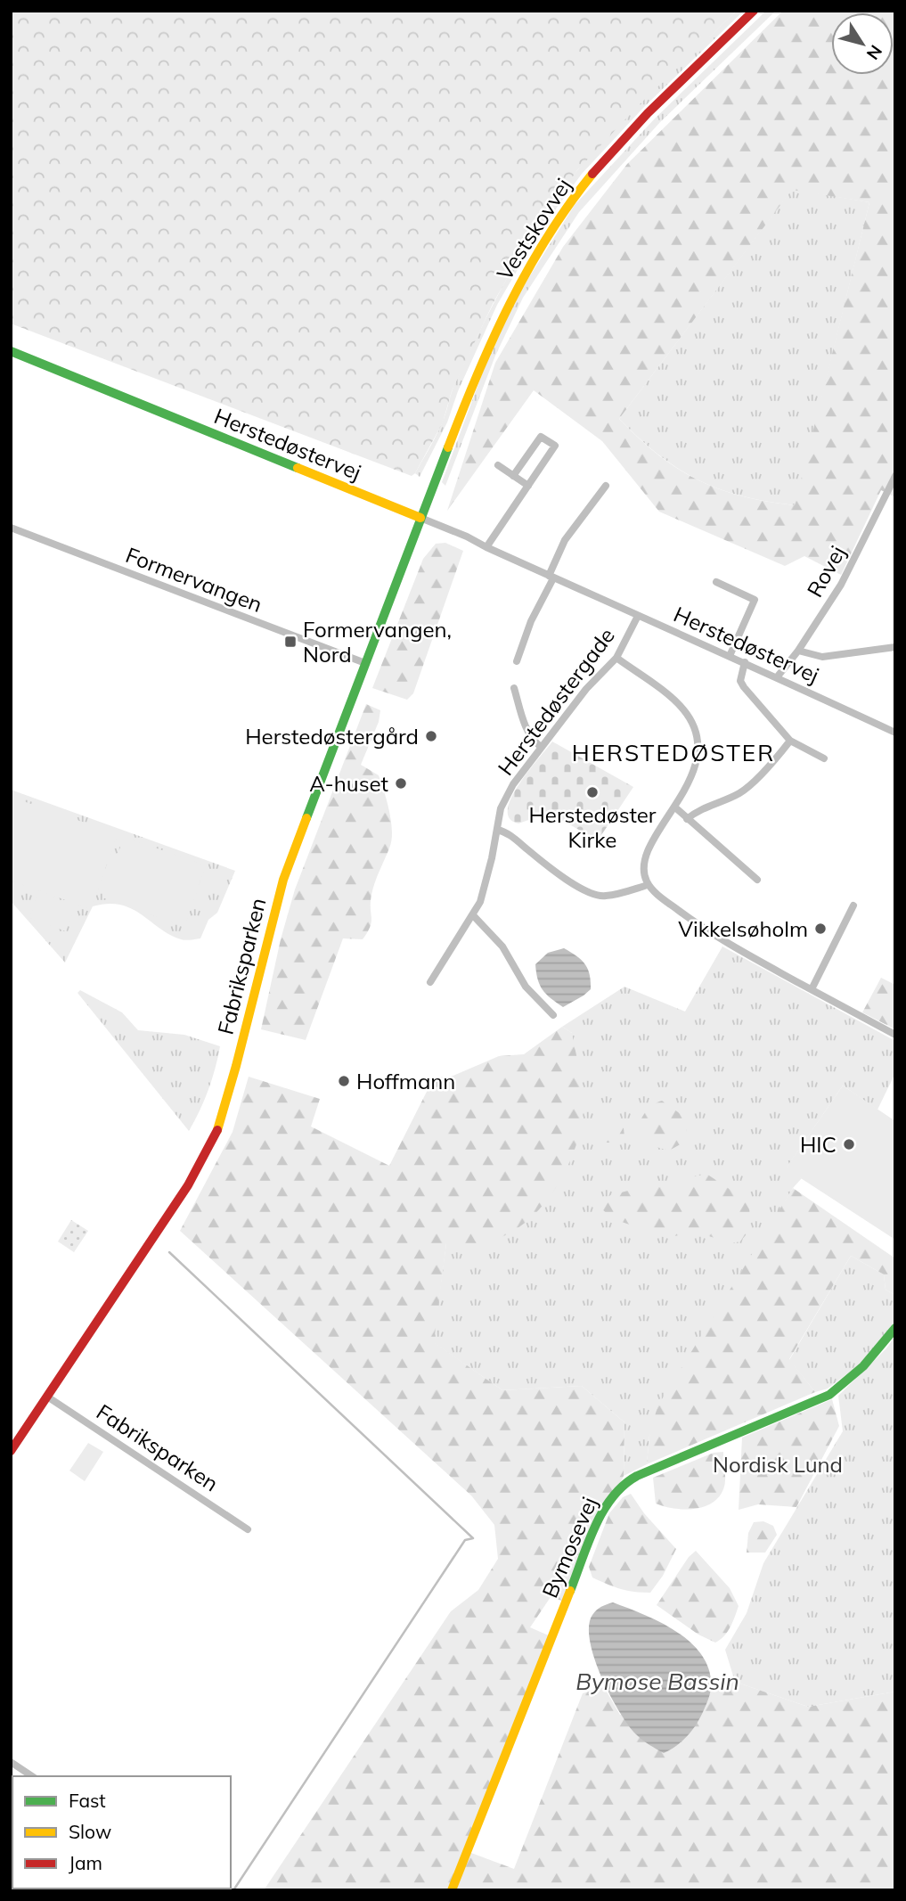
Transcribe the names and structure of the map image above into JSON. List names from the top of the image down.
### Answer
{
  "streets": {
    "street": [
      "Vestskovvej",
      "Herstedøstervej",
      "Rovej",
      "Formervangen",
      "Herstedøstergade",
      "Fabriksparken",
      "Bymosevej"
    ]
  },
  "crossings": [
    ["Vestskovvej", "Herstedøstervej"],
    ["Vestskovvej", "Fabriksparken"],
    ["Herstedøstervej", "Rovej"],
    ["Herstedøstervej", "Herstedøstergade"],
    ["Herstedøstervej", "Fabriksparken"],
    ["Formervangen", "Fabriksparken"]
  ],
  "districts": ["HERSTEDØSTER"],
  "water": ["Bymose Bassin"],
  "parks": ["Nordisk Lund"],
  "places": {
    "transit": ["Formervangen, Nord"],
    "other": [
      "Herstedøstergård",
      "A-huset",
      "Herstedøster Kirke",
      "Vikkelsøholm",
      "Hoffmann",
      "HIC"
    ]
  },
  "legend": ["Fast", "Slow", "Jam"],
  "north": "bottom right"
}
